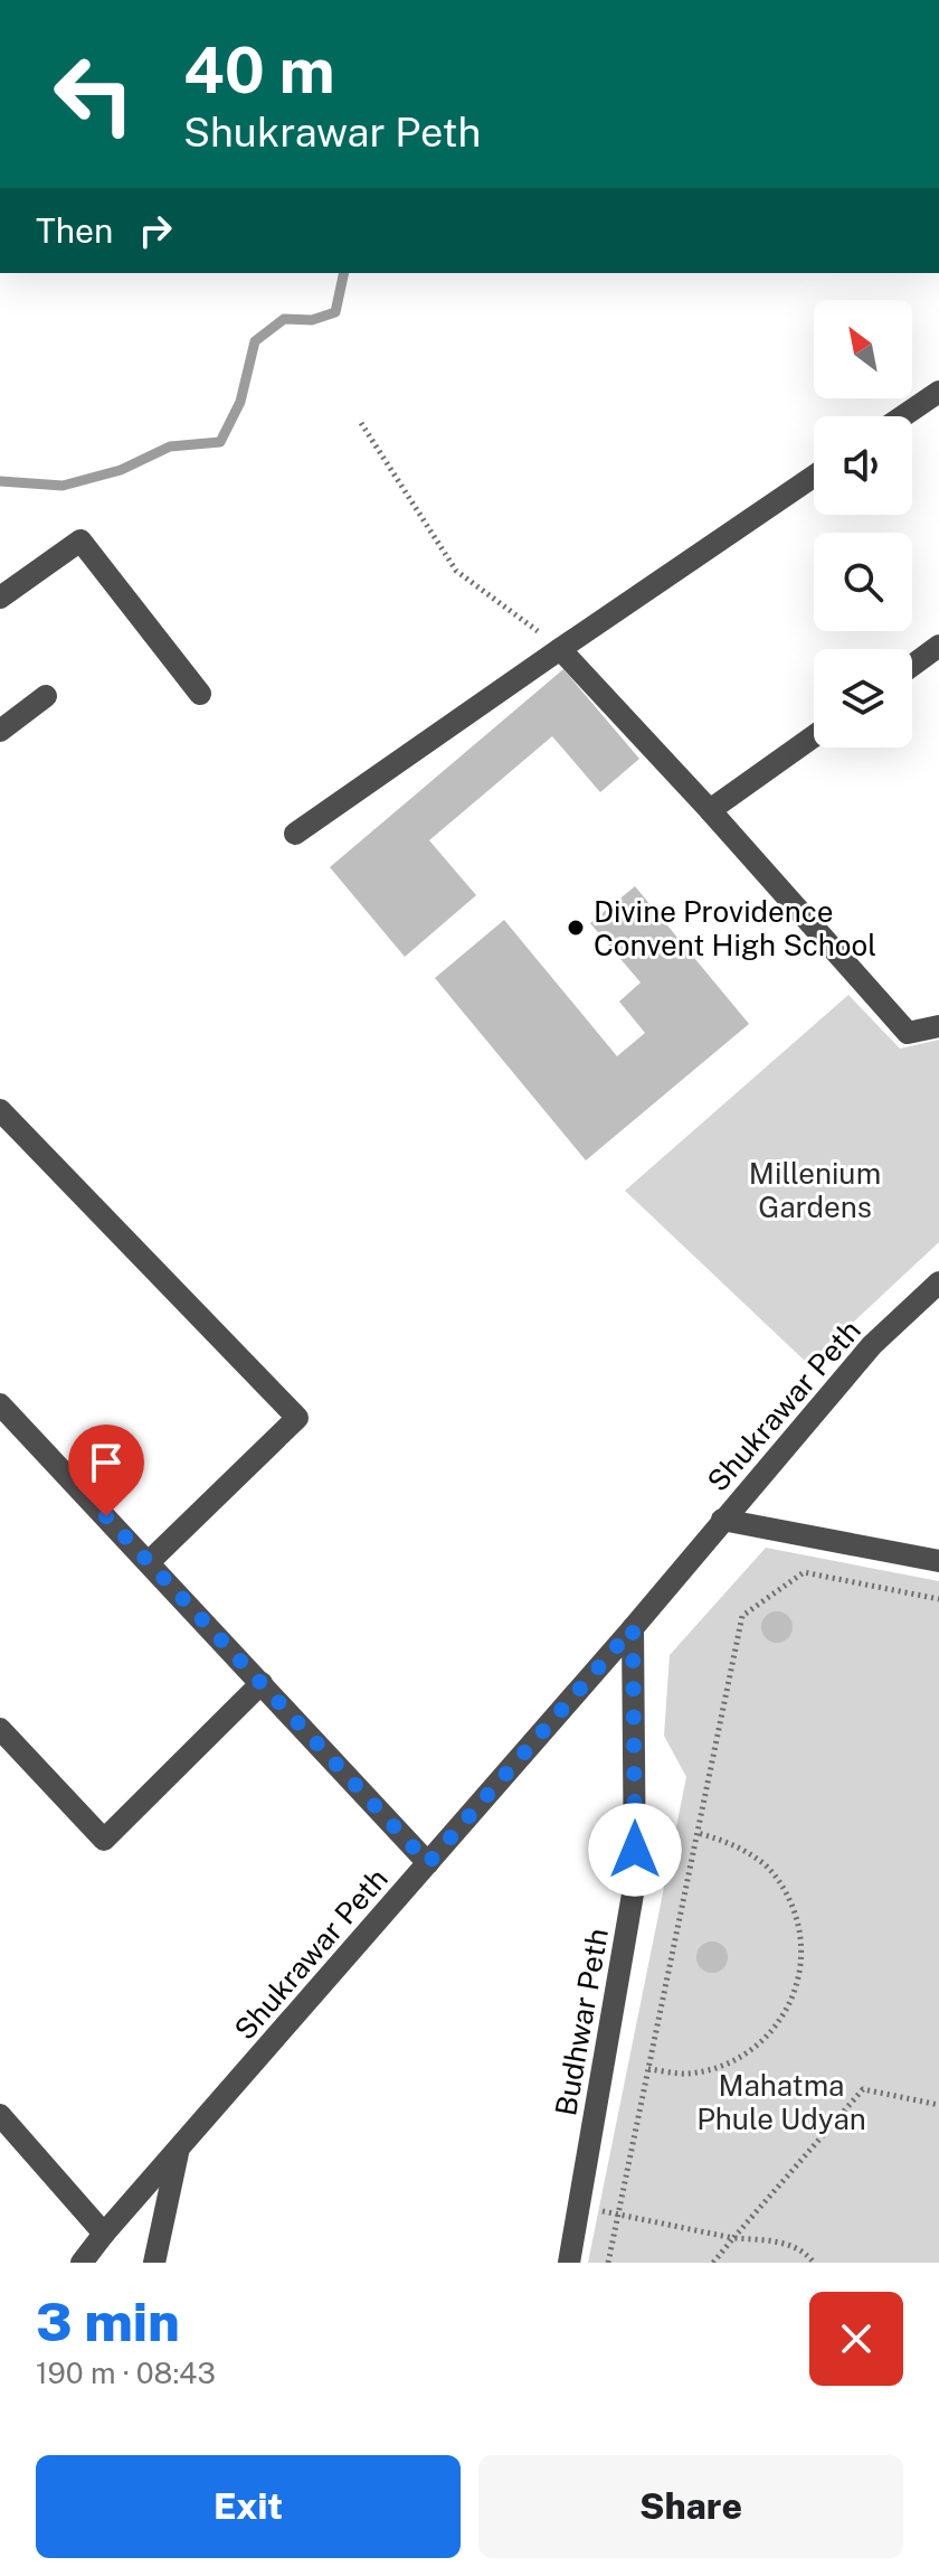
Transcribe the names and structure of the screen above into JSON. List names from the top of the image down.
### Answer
{
  "streets": {
    "street": ["Shukrawar Peth", "Budhwar Peth"]
  },
  "crossings": [
    ["Shukrawar Peth", "Budhwar Peth"]
  ],
  "parks": ["Millenium Gardens", "Mahatma Phule Udyan"],
  "places": ["Divine Providence Convent High School"],
  "north": "top left",
  "page": {
    "turn": ["40 m", "Shukrawar Peth"],
    "then": "Then",
    "heading": ["3 min", "190 m · 08:43"],
    "buttons": ["Exit", "Share"]
  }
}
